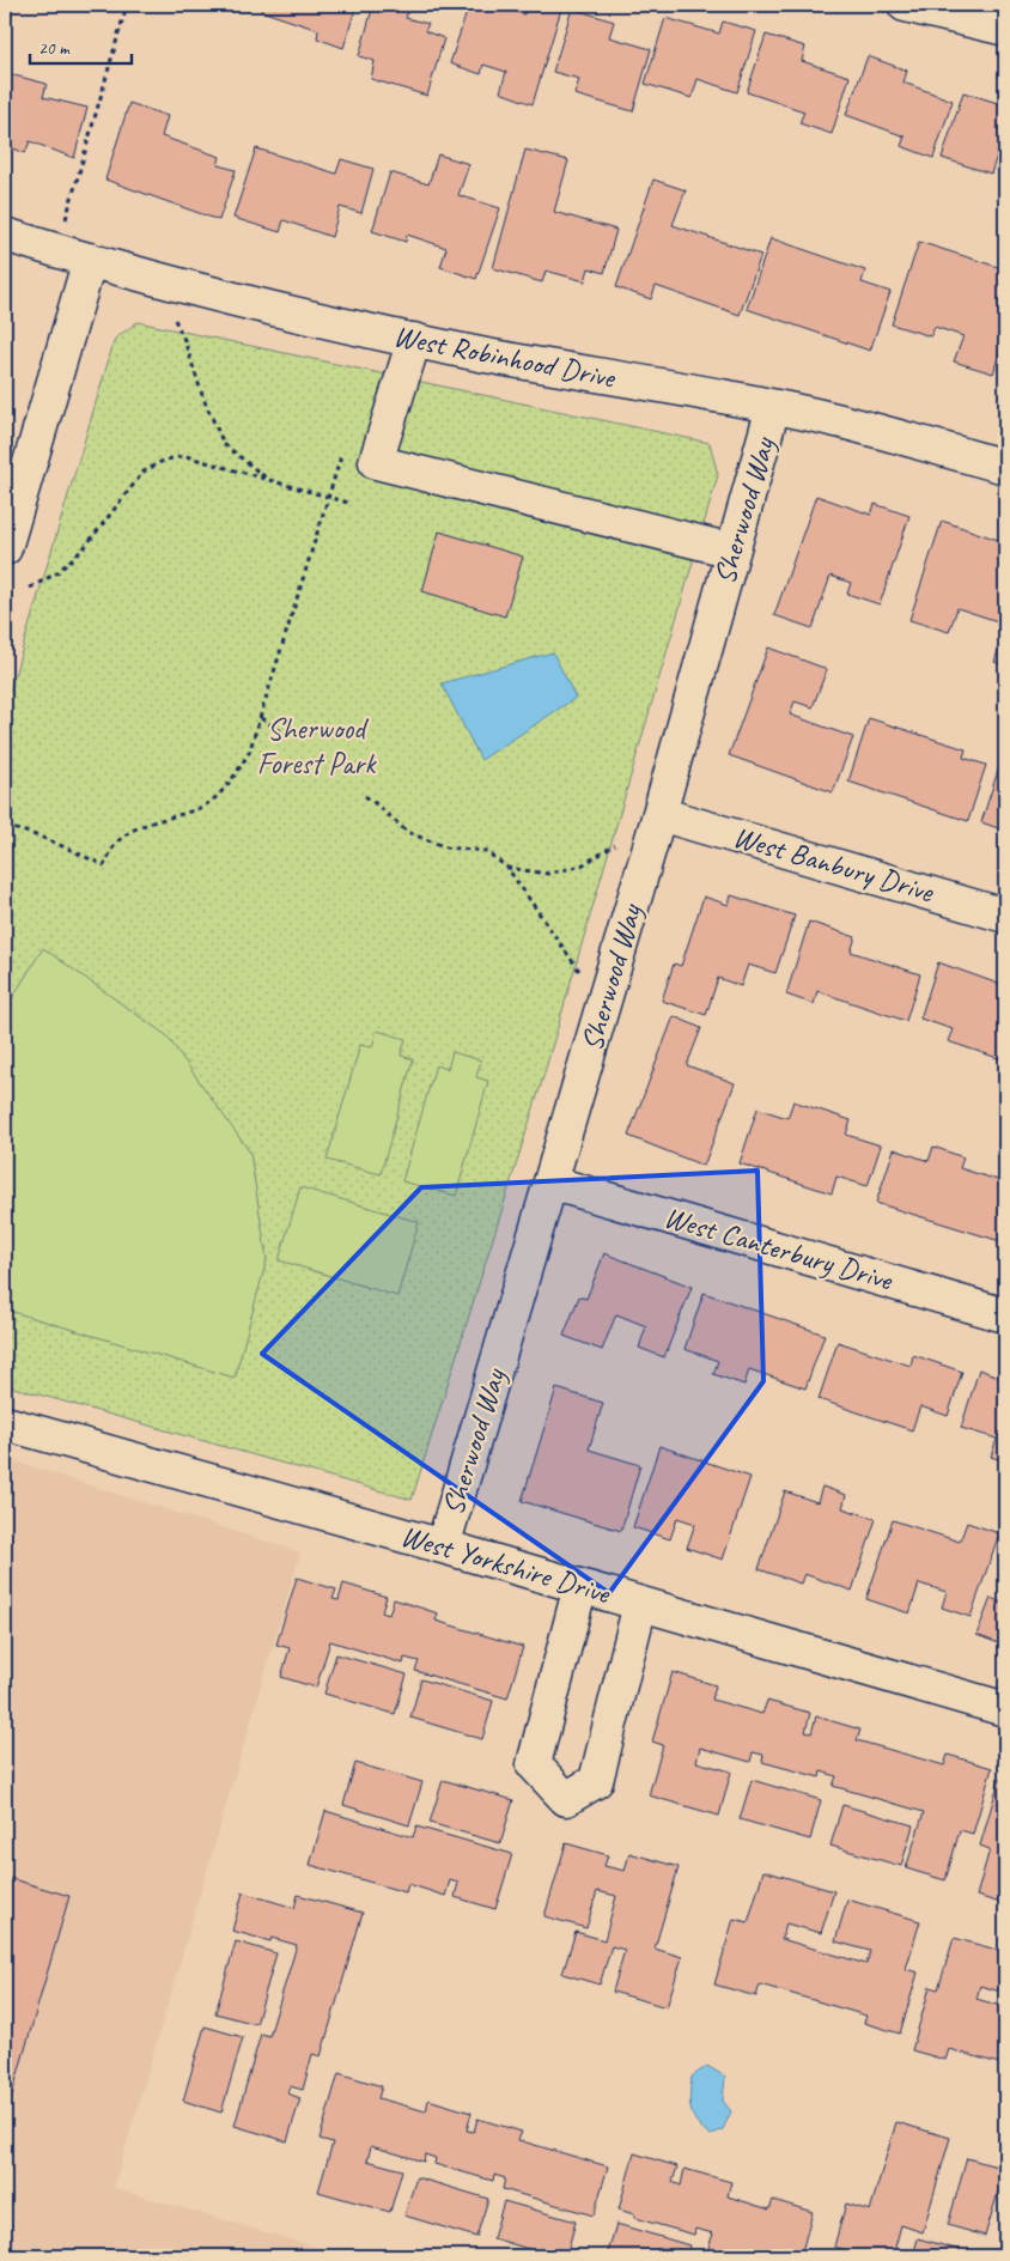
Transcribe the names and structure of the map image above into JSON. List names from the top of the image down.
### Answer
{
  "streets": {
    "street": [
      "West Robinhood Drive",
      "Sherwood Way",
      "West Banbury Drive",
      "West Canterbury Drive",
      "West Yorkshire Drive"
    ]
  },
  "crossings": [
    ["West Robinhood Drive", "Sherwood Way"],
    ["Sherwood Way", "West Banbury Drive"],
    ["Sherwood Way", "West Canterbury Drive"],
    ["Sherwood Way", "West Yorkshire Drive"]
  ],
  "parks": ["Sherwood Forest Park"],
  "scale_bar": "20 m"
}
